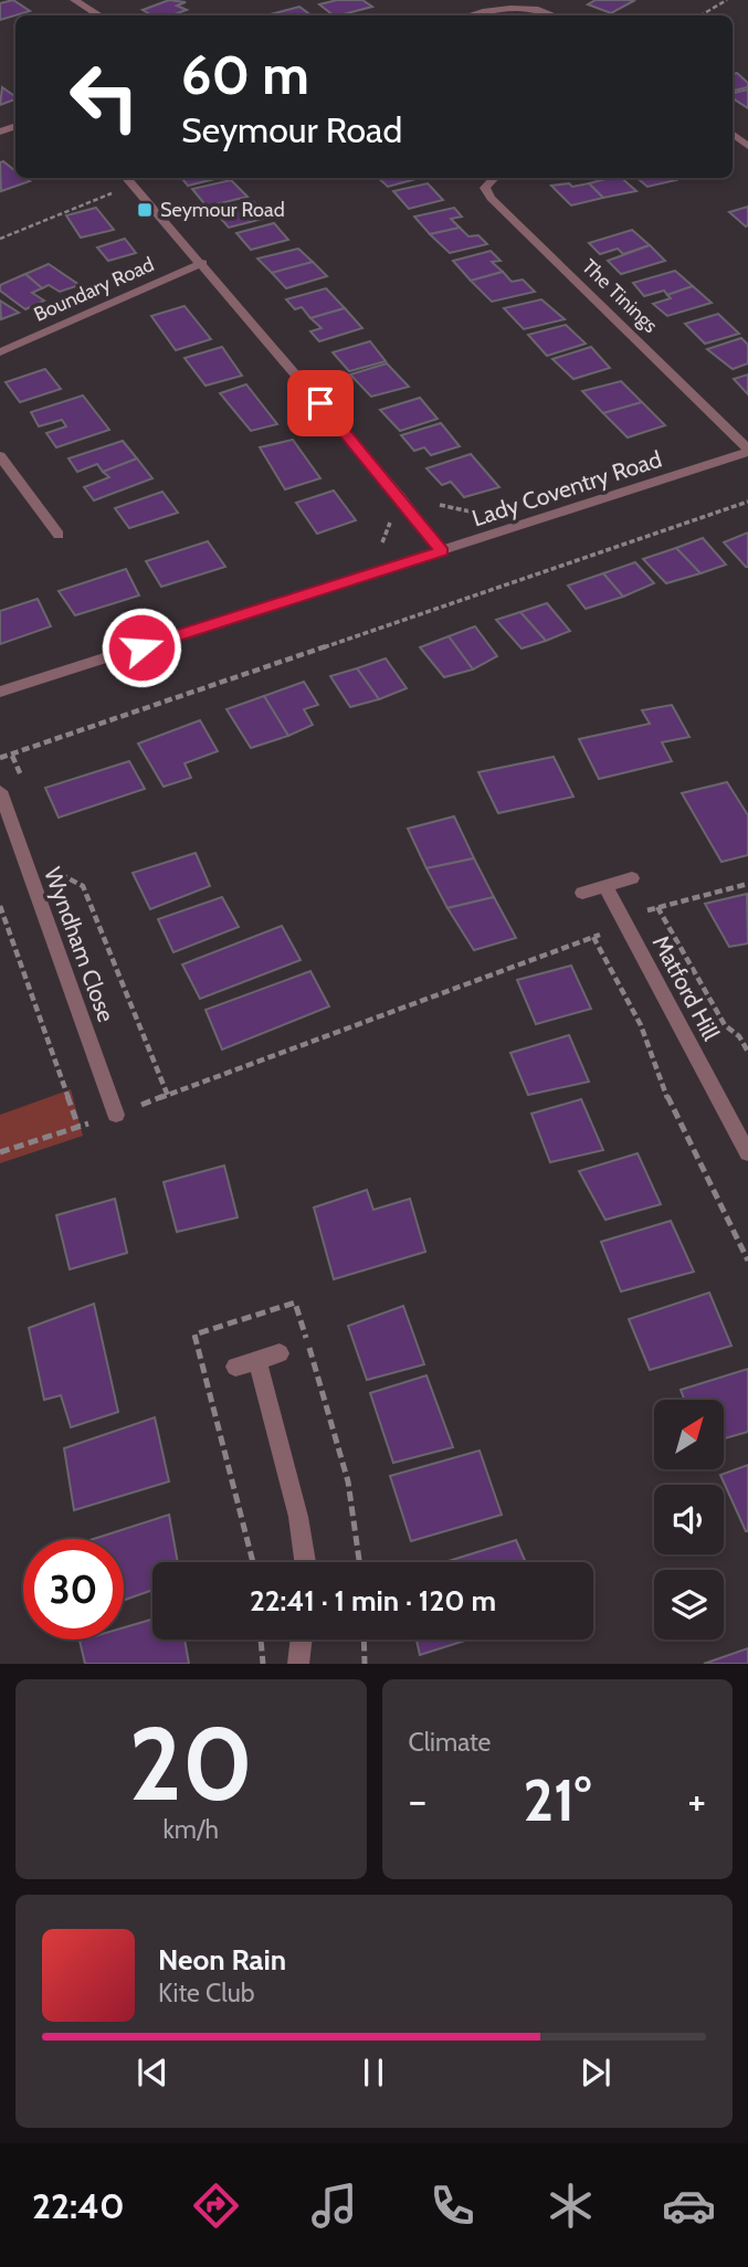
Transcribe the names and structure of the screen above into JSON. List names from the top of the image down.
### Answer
{
  "streets": {
    "street": [
      "Boundary Road",
      "The Tinings",
      "Lady Coventry Road",
      "Wyndham Close",
      "Matford Hill"
    ]
  },
  "crossings": [
    ["The Tinings", "Lady Coventry Road"]
  ],
  "places": {
    "transit": ["Seymour Road"]
  },
  "north": "top right",
  "page": {
    "turn": ["60 m", "Seymour Road"],
    "limit": "30",
    "trip": "22:41 · 1 min · 120 m",
    "tile": [
      ["20", "km/h"],
      "Climate"
    ],
    "heat": ["−", "21°", "+"],
    "song": ["Neon Rain", "Kite Club"],
    "tabs": "22:40"
  }
}
